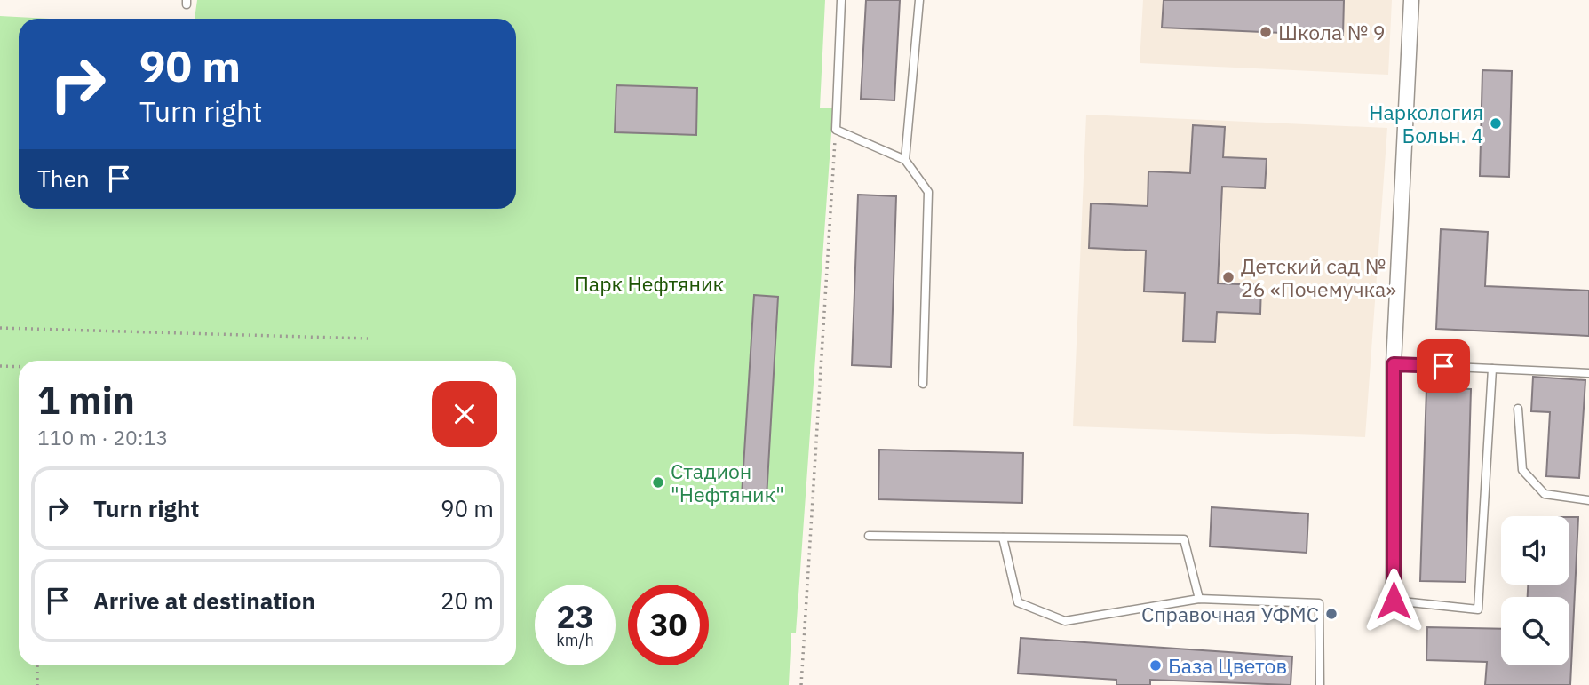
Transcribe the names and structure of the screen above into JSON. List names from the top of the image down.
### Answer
{
  "parks": ["Парк Нефтяник"],
  "places": [
    "Школа № 9",
    "Наркология Больн. 4",
    "Детский сад № 26 «Почемучка»",
    "Стадион \"Нефтяник\"",
    "Справочная УФМС",
    "База Цветов"
  ],
  "page": {
    "turn": ["90 m", "Turn right"],
    "then": "Then",
    "heading": ["1 min", "110 m · 20:13"],
    "list": [
      {
        "name": "Turn right",
        "value": "90 m"
      },
      {
        "name": "Arrive at destination",
        "value": "20 m"
      }
    ],
    "speed": "23 km/h",
    "limit": "30"
  }
}
